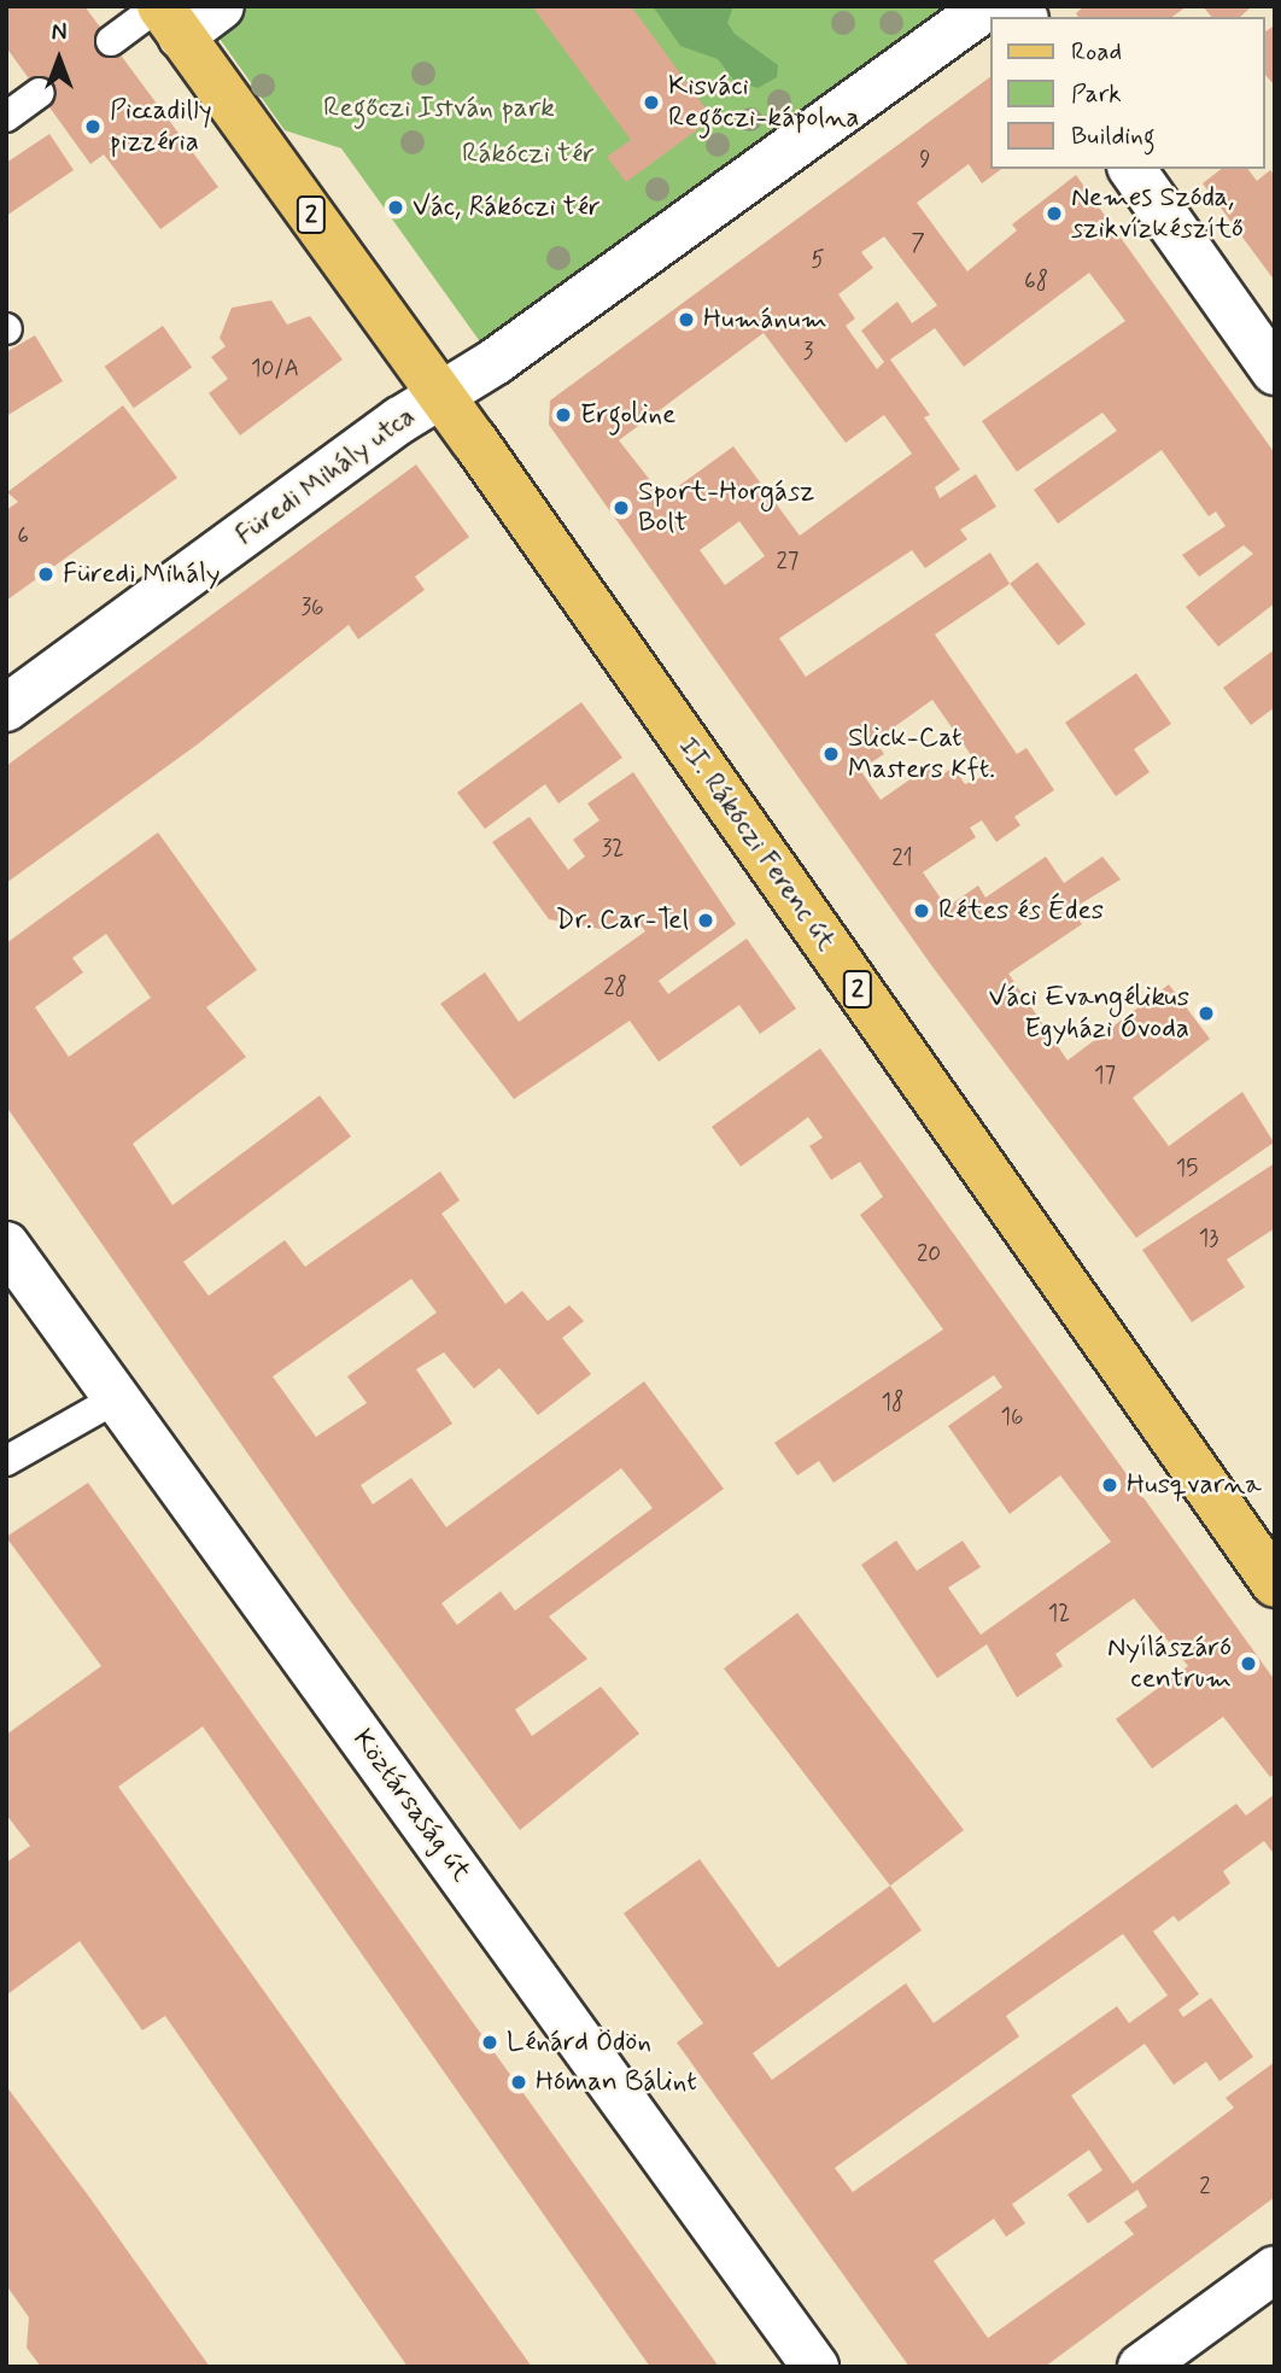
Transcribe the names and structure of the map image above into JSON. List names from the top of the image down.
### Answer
{
  "streets": {
    "main road": ["2", "II. Rákóczi Ferenc út"],
    "street": ["Füredi Mihály utca", "Köztársaság út"]
  },
  "crossings": [
    ["2", "Füredi Mihály utca"],
    ["2", "II. Rákóczi Ferenc út"],
    ["Füredi Mihály utca", "II. Rákóczi Ferenc út"]
  ],
  "parks": ["Regőczi István park", "Rákóczi tér"],
  "places": [
    "Kisváci Regőczi-kápolna",
    "Piccadilly pizzéria",
    "Vác, Rákóczi tér",
    "Nemes Szóda, szikvízkészítő",
    "Humánum",
    "Ergoline",
    "Sport-Horgász Bolt",
    "Füredi Mihály",
    "Slick-Cat Masters Kft.",
    "Rétes és Édes",
    "Dr. Car-Tel",
    "Váci Evangélikus Egyházi Óvoda",
    "Husqvarna",
    "Nyílászáró centrum",
    "Lénárd Ödön",
    "Hóman Bálint"
  ],
  "house_numbers": [
    "9",
    "7",
    "5",
    "68",
    "3",
    "10/A",
    "6",
    "27",
    "36",
    "32",
    "21",
    "28",
    "17",
    "15",
    "13",
    "20",
    "18",
    "16",
    "12",
    "2"
  ],
  "legend": ["Road", "Park", "Building"],
  "north": "top"
}
